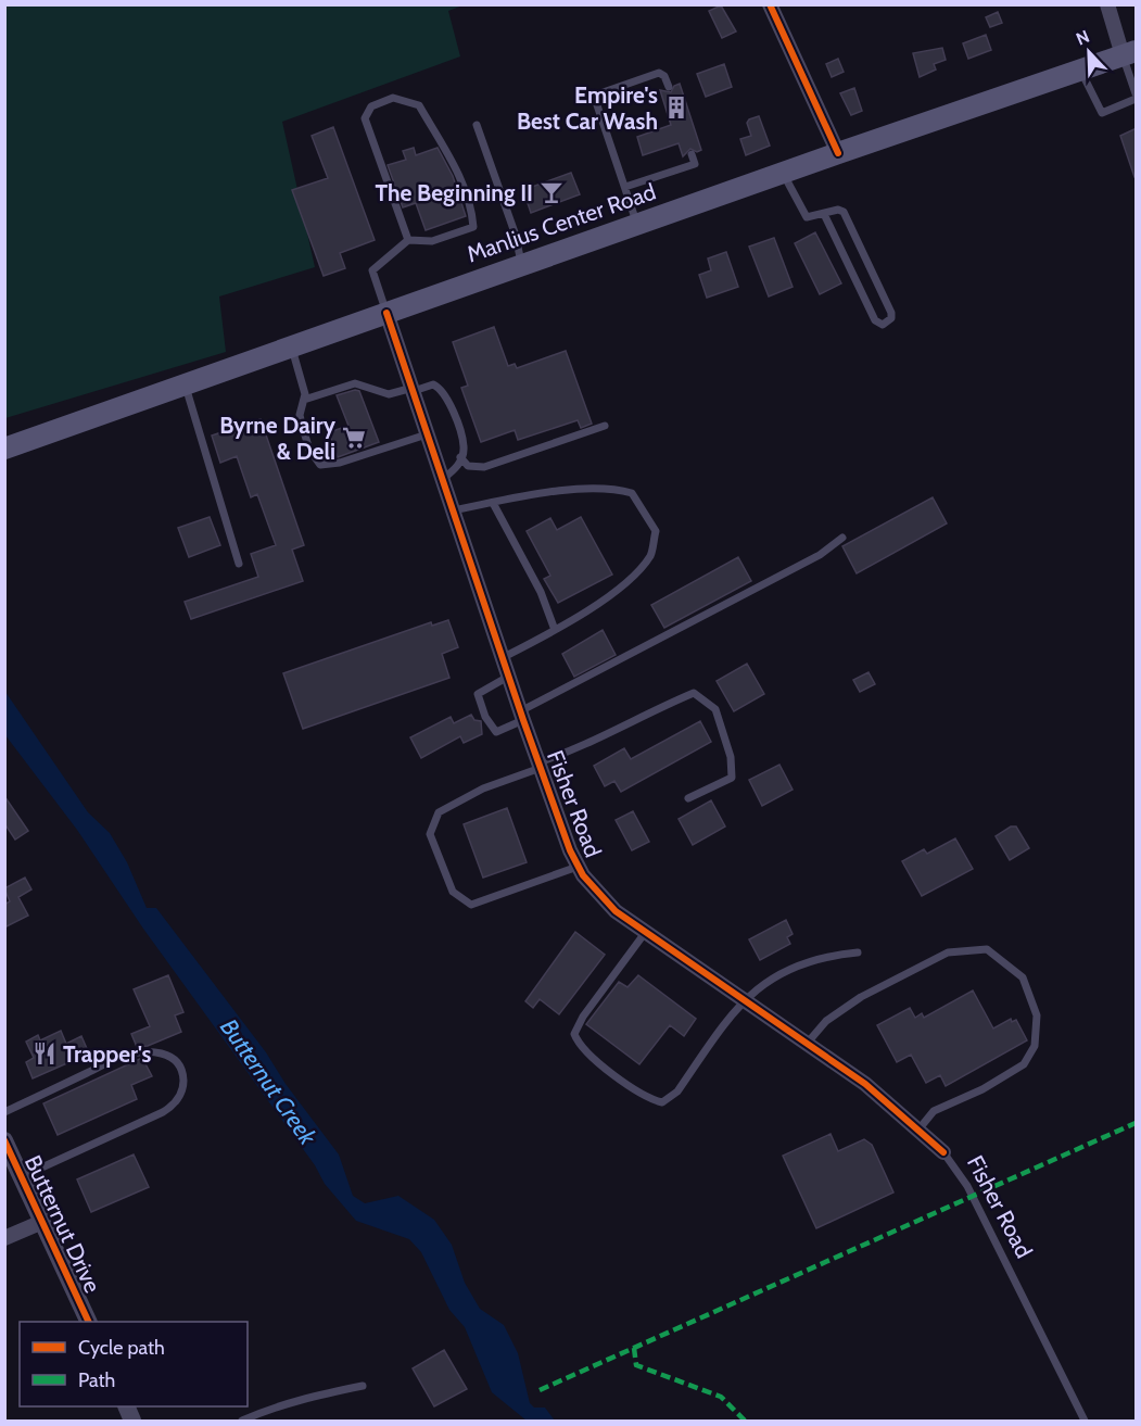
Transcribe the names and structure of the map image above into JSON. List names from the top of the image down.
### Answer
{
  "streets": {
    "main road": ["Manlius Center Road"],
    "street": ["Fisher Road", "Butternut Drive"]
  },
  "crossings": [
    ["Manlius Center Road", "Fisher Road"]
  ],
  "water": ["Butternut Creek"],
  "places": {
    "building": ["Empire's Best Car Wash"],
    "bar": ["The Beginning II"],
    "supermarket": ["Byrne Dairy & Deli"],
    "restaurant": ["Trapper's"]
  },
  "legend": ["Cycle path", "Path"],
  "north": "top left"
}
